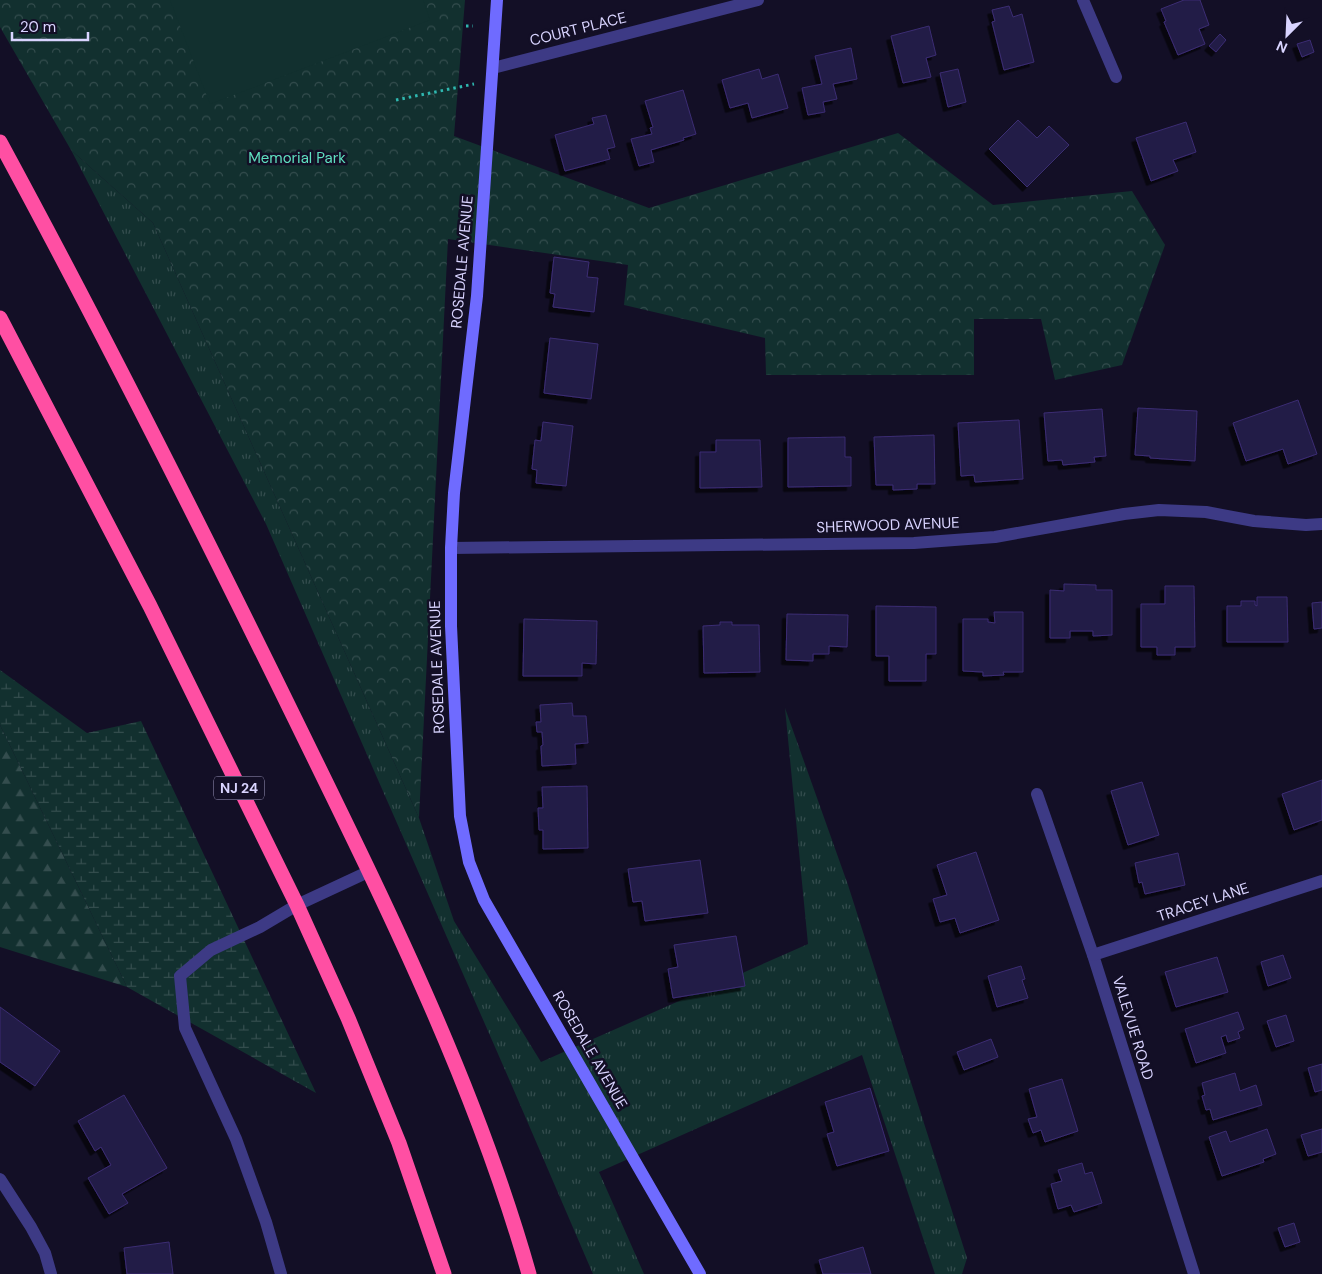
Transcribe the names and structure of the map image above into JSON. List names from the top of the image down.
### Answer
{
  "streets": {
    "highway": ["NJ 24"],
    "street": [
      "COURT PLACE",
      "ROSEDALE AVENUE",
      "SHERWOOD AVENUE",
      "TRACEY LANE",
      "VALEVUE ROAD"
    ]
  },
  "crossings": [
    ["COURT PLACE", "ROSEDALE AVENUE"],
    ["ROSEDALE AVENUE", "SHERWOOD AVENUE"],
    ["TRACEY LANE", "VALEVUE ROAD"]
  ],
  "parks": ["Memorial Park"],
  "scale_bar": "20 m",
  "north": "bottom left"
}
